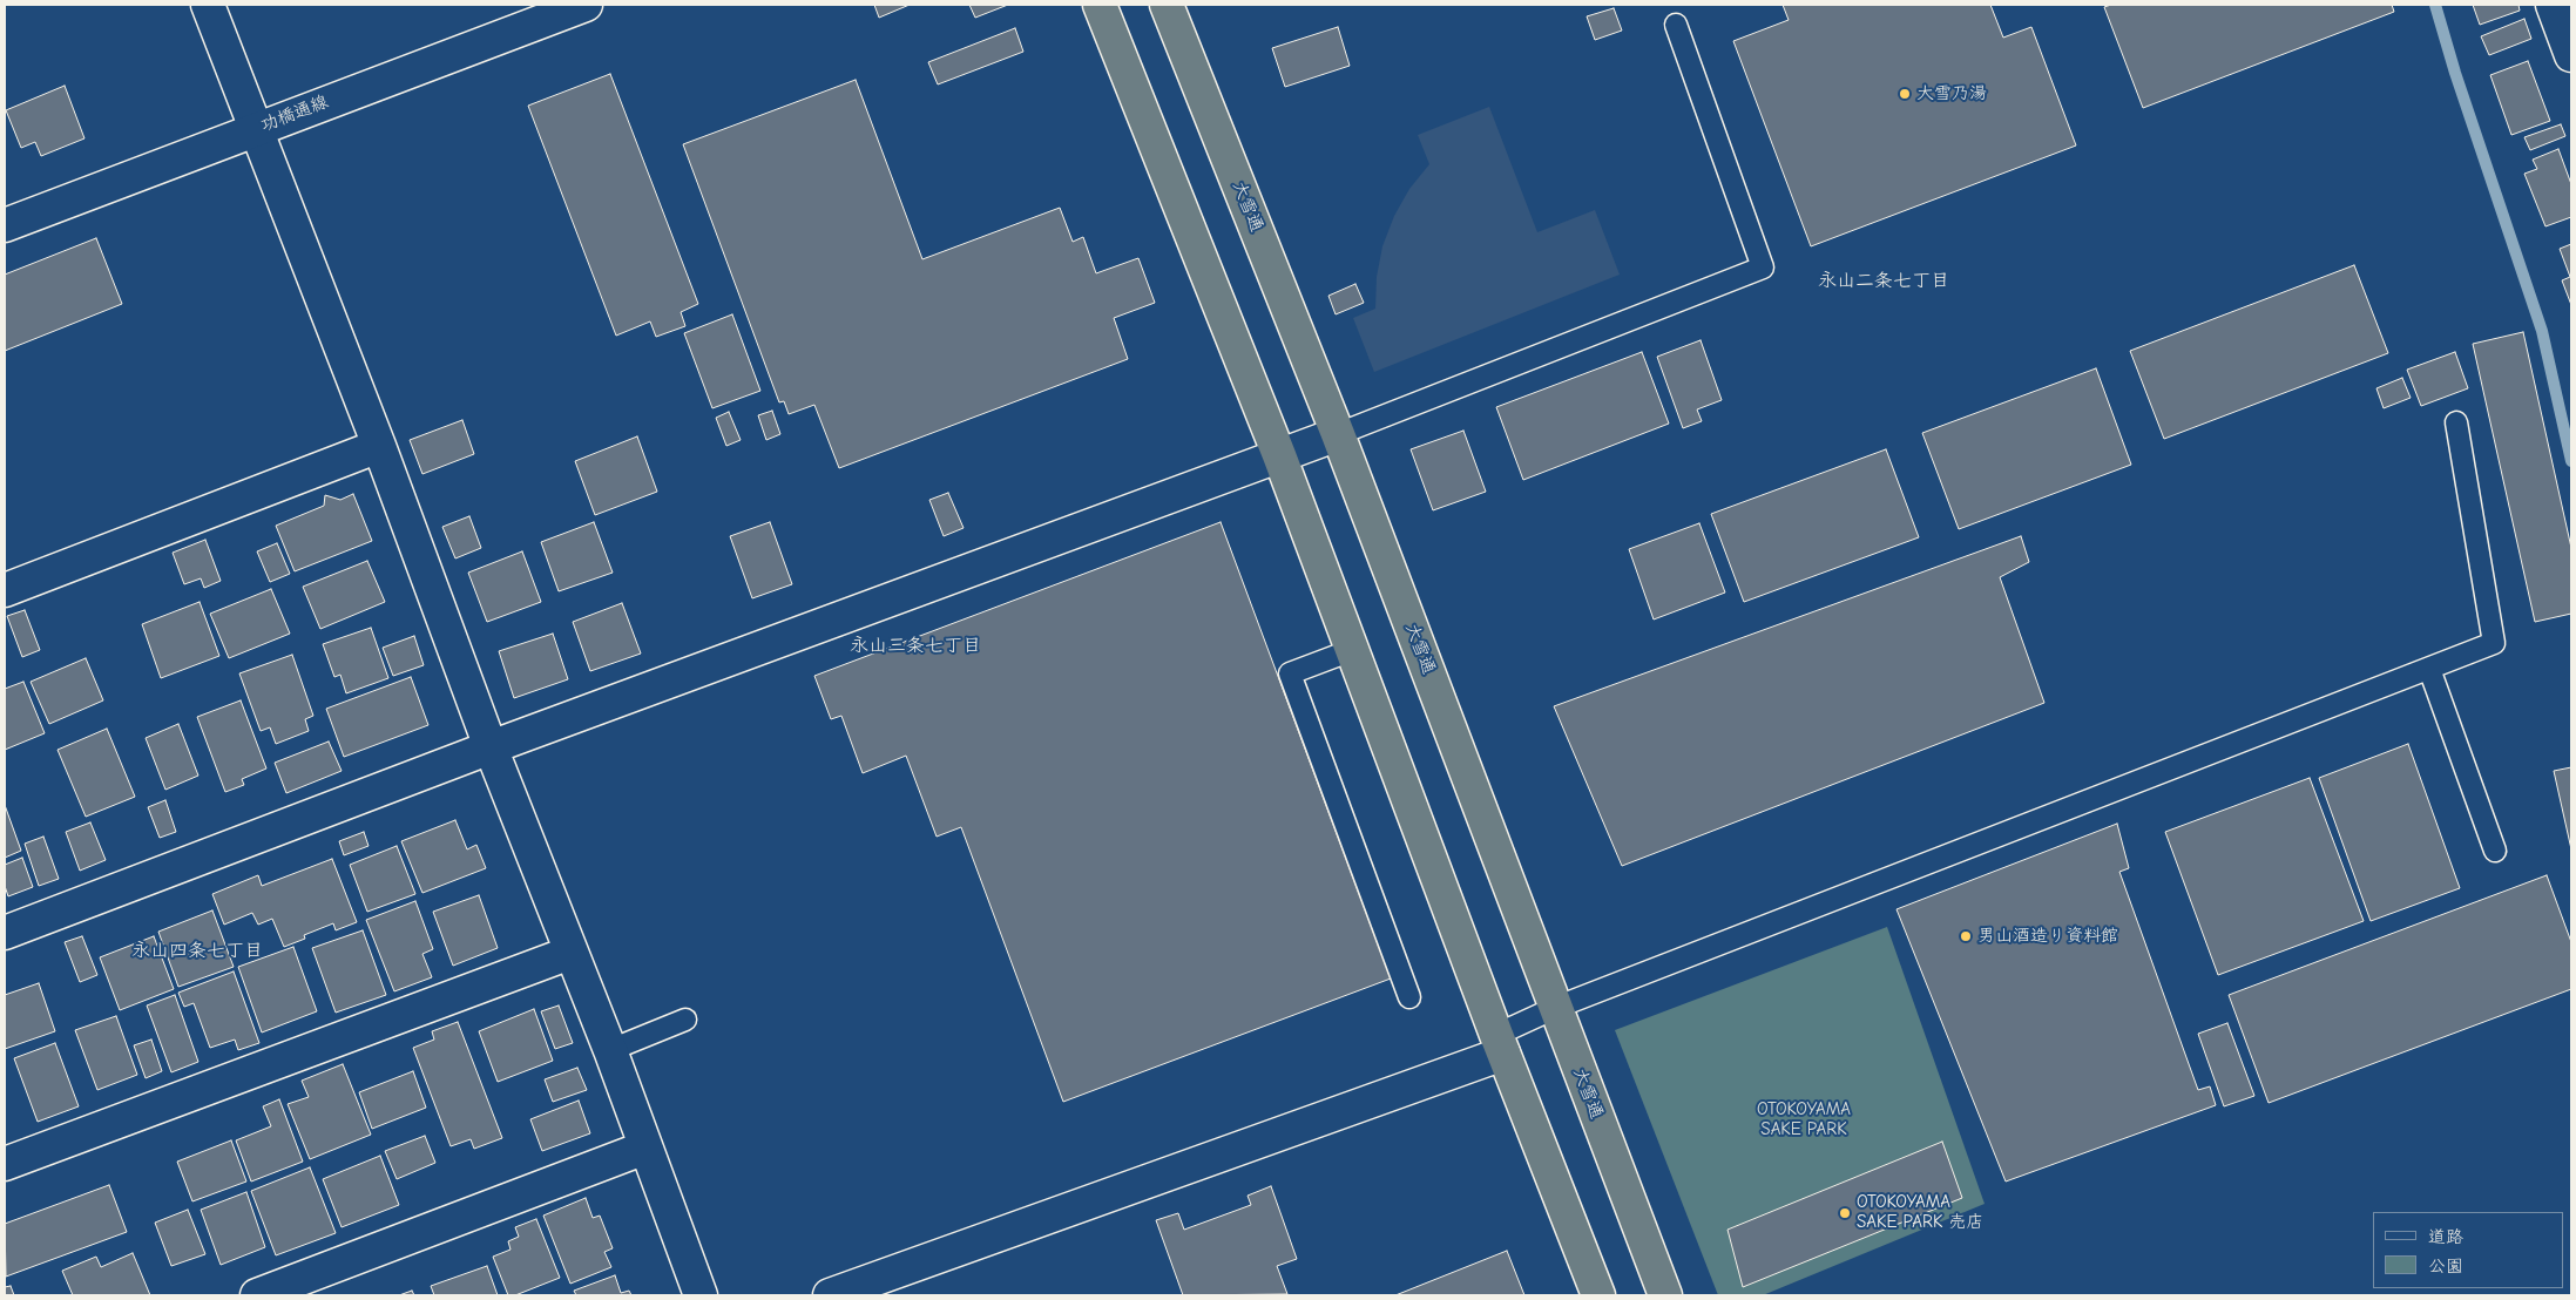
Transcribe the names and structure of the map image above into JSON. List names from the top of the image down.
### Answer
{
  "streets": {
    "highway": ["大雪通"],
    "street": ["功橋通線"]
  },
  "districts": ["永山二条七丁目", "永山三条七丁目", "永山四条七丁目"],
  "parks": ["OTOKOYAMA SAKE PARK"],
  "places": ["大雪乃湯", "男山酒造り資料館", "OTOKOYAMA SAKE PARK 売店"],
  "legend": ["道路", "公園"]
}
